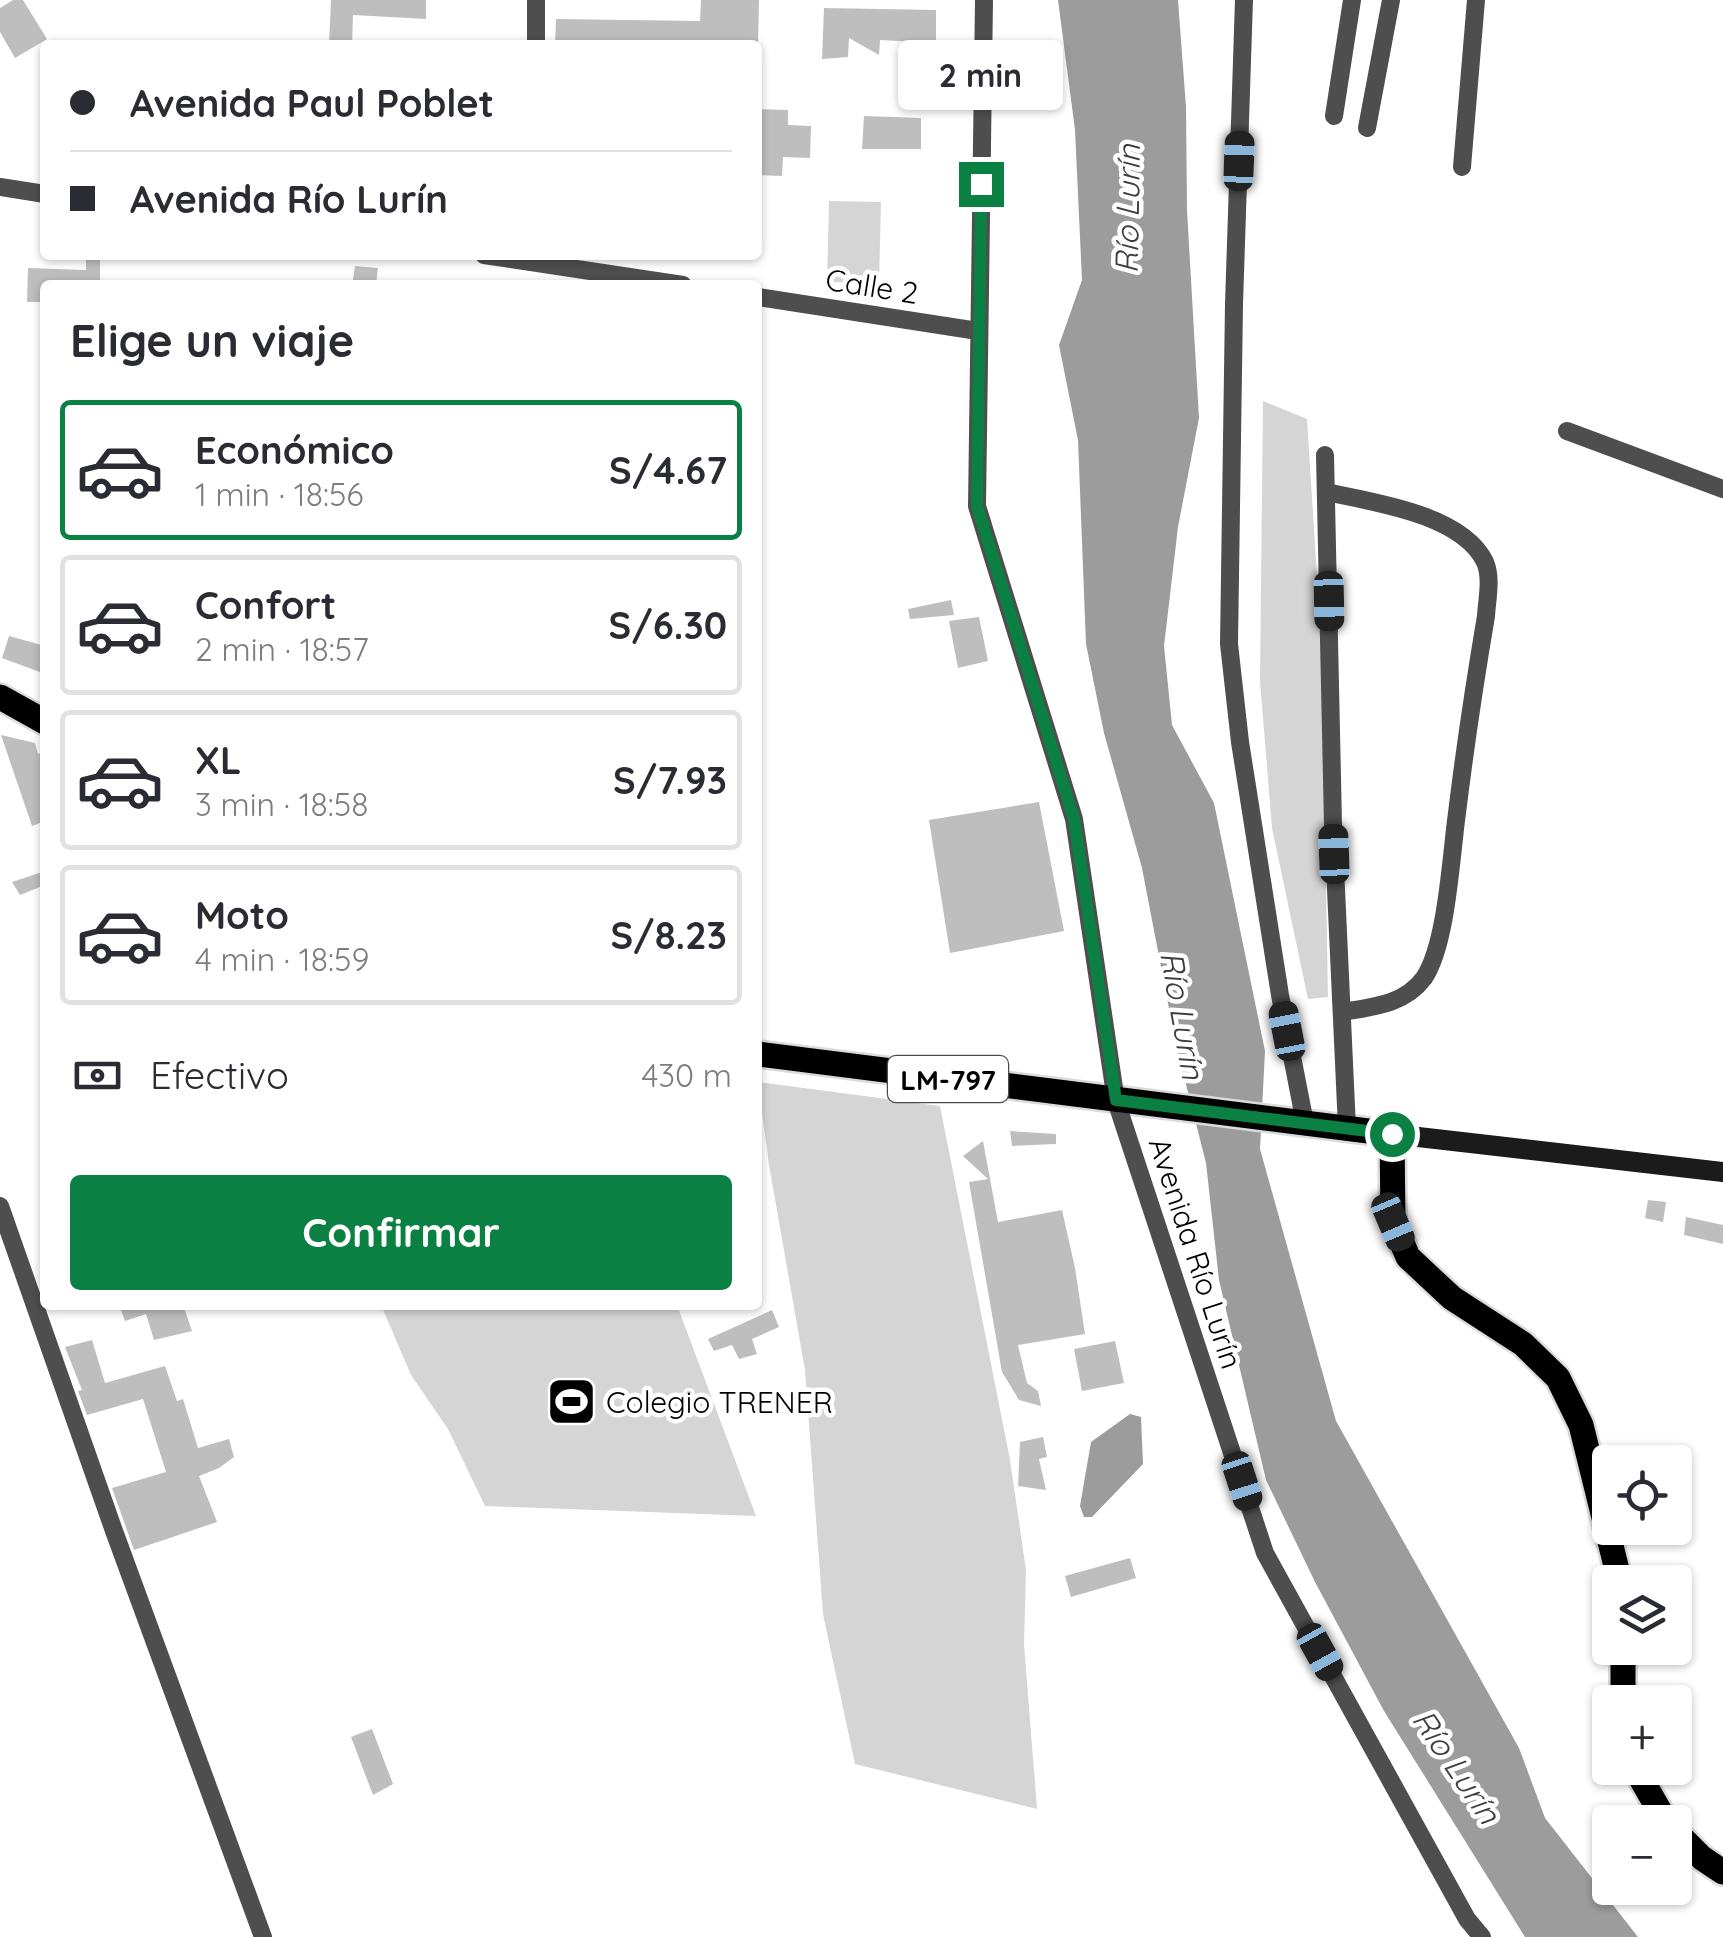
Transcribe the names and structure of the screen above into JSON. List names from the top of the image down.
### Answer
{
  "streets": {
    "main road": ["LM-797"],
    "street": ["Calle 2", "Avenida Río Lurín"]
  },
  "crossings": [
    ["Calle 2", "Avenida Río Lurín"],
    ["LM-797", "Avenida Río Lurín"]
  ],
  "water": ["Río Lurín"],
  "places": {
    "sports": ["Colegio TRENER"]
  },
  "page": {
    "bubble": "2 min",
    "banner": ["Avenida Paul Poblet", "Avenida Río Lurín"],
    "heading": "Elige un viaje",
    "list": [
      {
        "name": "Económico",
        "note": "1 min · 18:56",
        "value": "S/4.67"
      },
      {
        "name": "Confort",
        "note": "2 min · 18:57",
        "value": "S/6.30"
      },
      {
        "name": "XL",
        "note": "3 min · 18:58",
        "value": "S/7.93"
      },
      {
        "name": "Moto",
        "note": "4 min · 18:59",
        "value": "S/8.23"
      }
    ],
    "pay": ["Efectivo", "430 m"],
    "buttons": "Confirmar",
    "map_buttons": ["+", "−"]
  }
}
